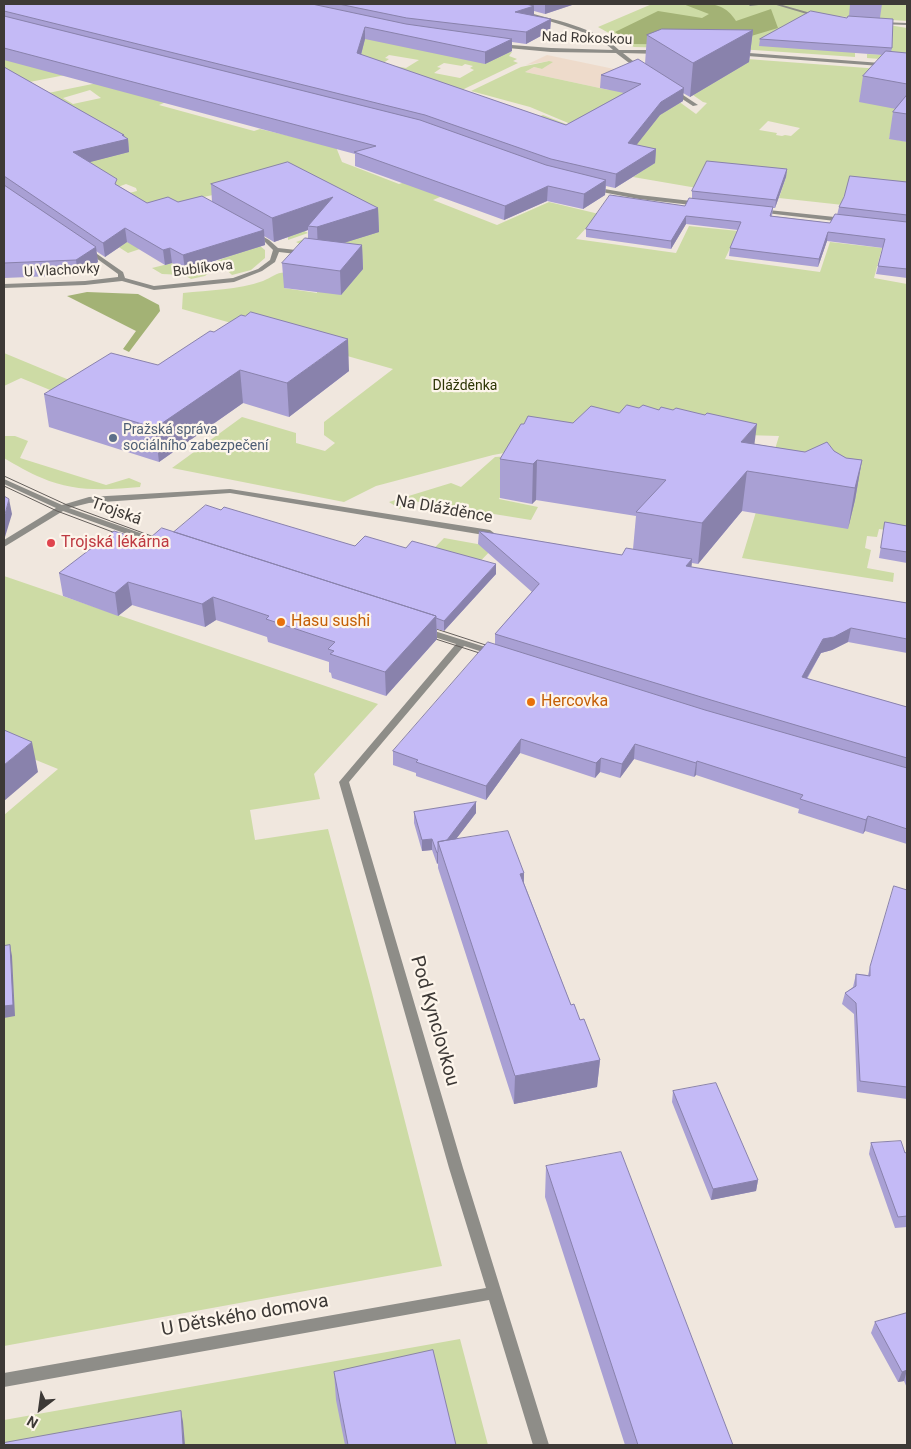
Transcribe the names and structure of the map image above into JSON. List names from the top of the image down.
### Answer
{
  "streets": {
    "street": [
      "Nad Rokoskou",
      "Bublíkova",
      "U Vlachovky",
      "Na Dlážděnce",
      "Trojská",
      "Pod Kynclovkou",
      "U Dětského domova"
    ]
  },
  "crossings": [
    ["Bublíkova", "U Vlachovky"],
    ["Na Dlážděnce", "Trojská"],
    ["Pod Kynclovkou", "U Dětského domova"]
  ],
  "parks": ["Dlážděnka"],
  "places": [
    "Pražská správa sociálního zabezpečení",
    "Trojská lékárna",
    "Hasu sushi",
    "Hercovka"
  ],
  "north": "bottom left"
}
